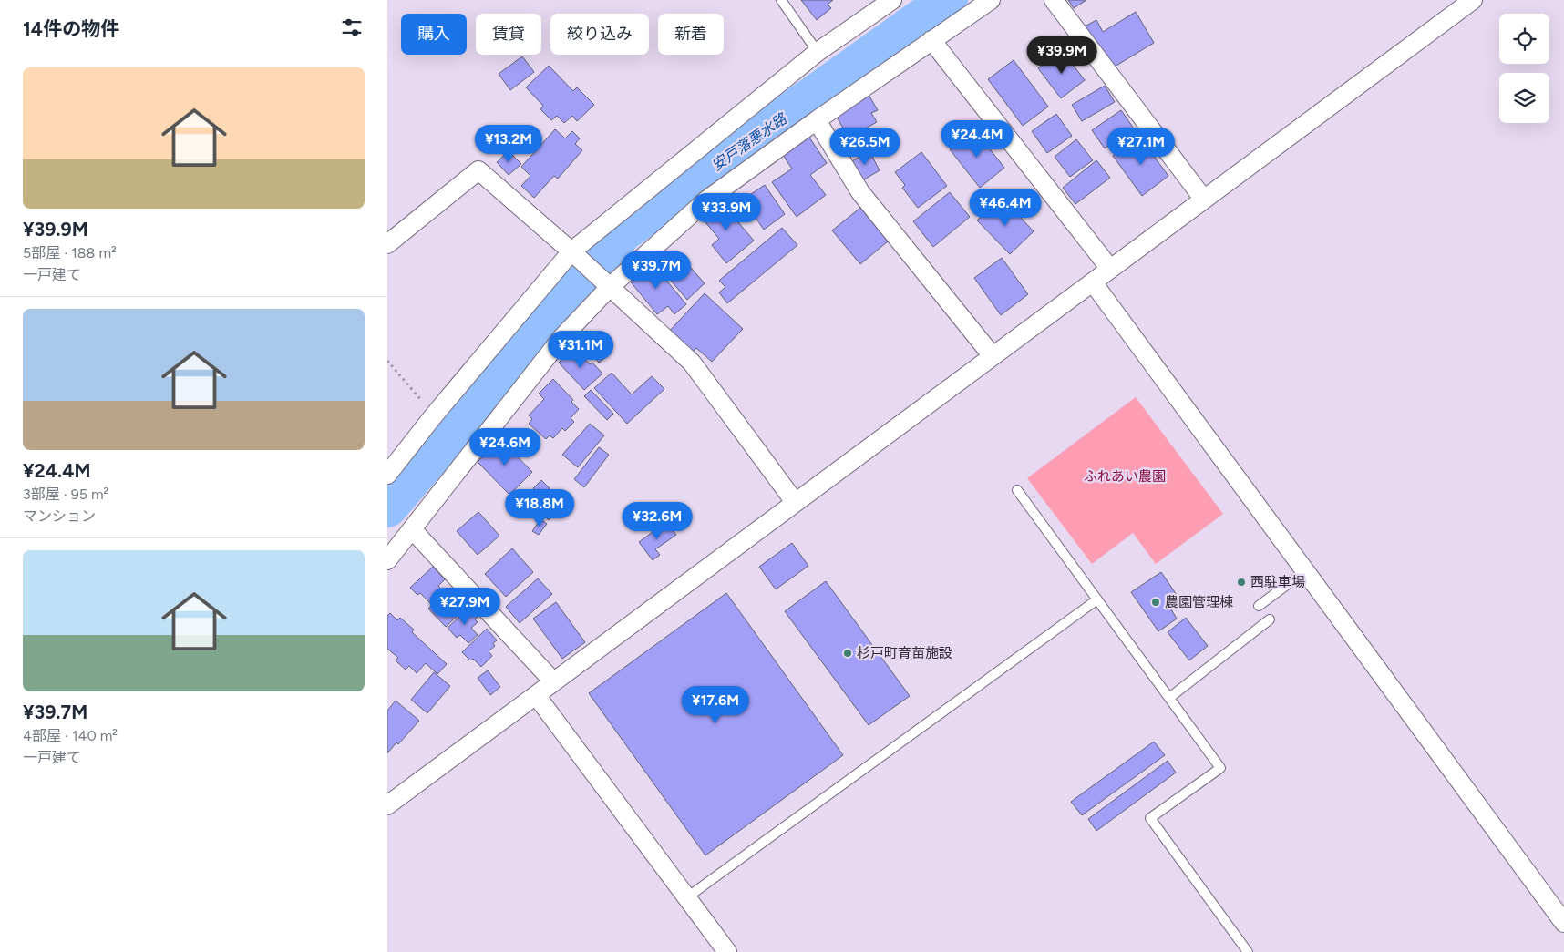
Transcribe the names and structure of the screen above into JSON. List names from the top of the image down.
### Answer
{
  "water": ["安戸落悪水路"],
  "parks": ["ふれあい農園"],
  "places": ["西駐車場", "農園管理棟", "杉戸町育苗施設"],
  "page": {
    "heading": "14件の物件",
    "chip": [
      "購入",
      "賃貸",
      "絞り込み",
      "新着"
    ],
    "price": [
      "¥39.9M",
      "¥24.4M",
      "¥13.2M",
      "¥26.5M",
      "¥27.1M",
      "¥46.4M",
      "¥33.9M",
      "¥39.7M",
      "¥31.1M",
      "¥24.6M",
      "¥18.8M",
      "¥32.6M",
      "¥27.9M",
      "¥17.6M"
    ],
    "list": [
      {
        "name": "¥39.9M",
        "note": "5部屋 · 188 m² · 一戸建て"
      },
      {
        "name": "¥24.4M",
        "note": "3部屋 · 95 m² · マンション"
      },
      {
        "name": "¥39.7M",
        "note": "4部屋 · 140 m² · 一戸建て"
      }
    ]
  }
}
